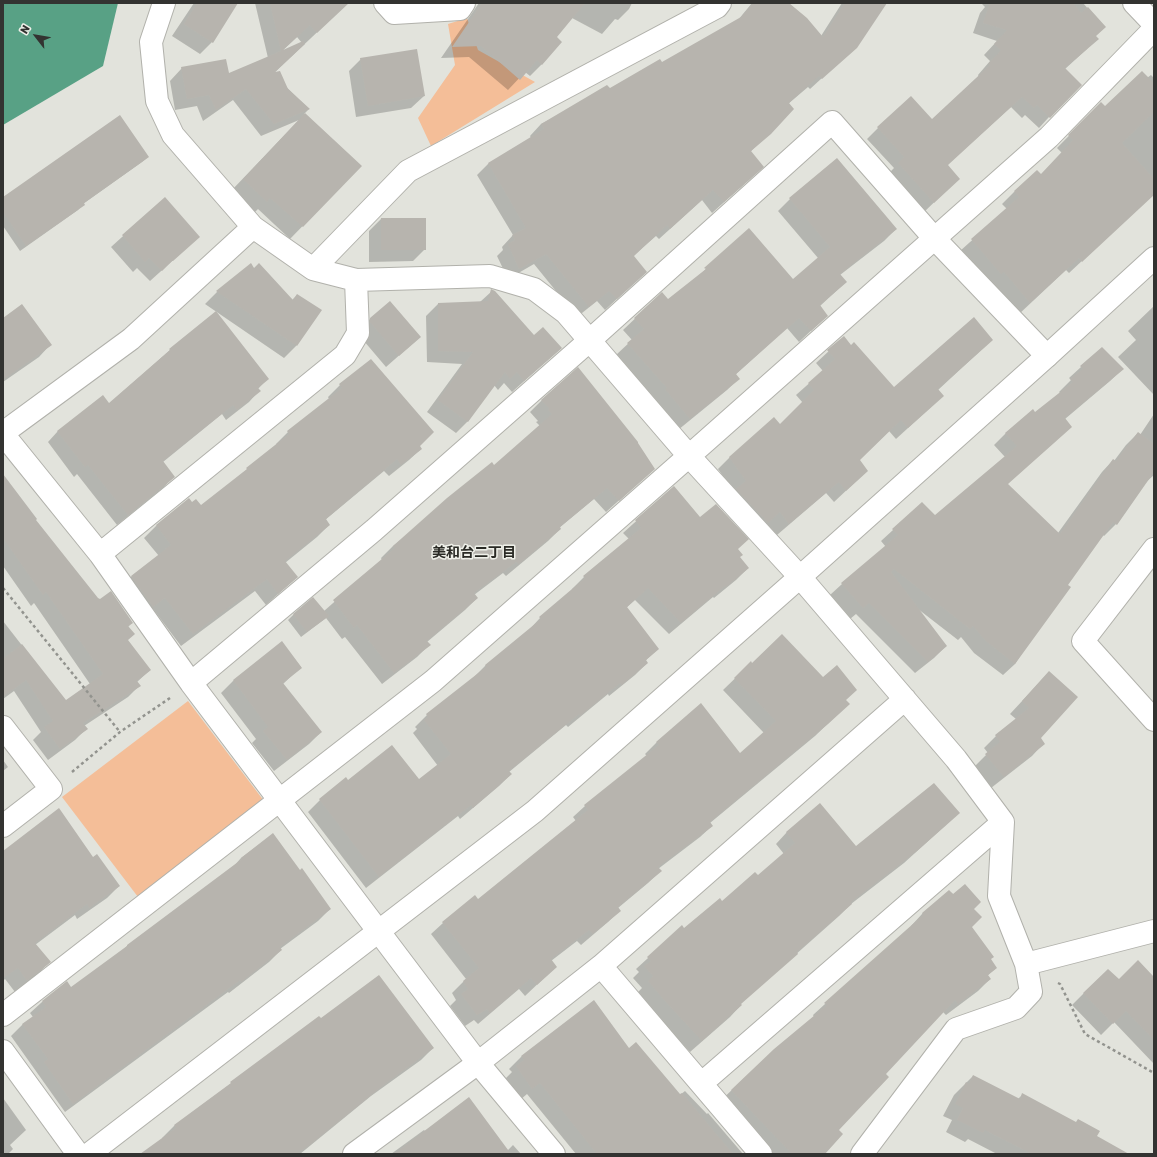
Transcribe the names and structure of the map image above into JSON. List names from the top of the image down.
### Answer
{
  "districts": ["美和台二丁目"],
  "north": "top left"
}
